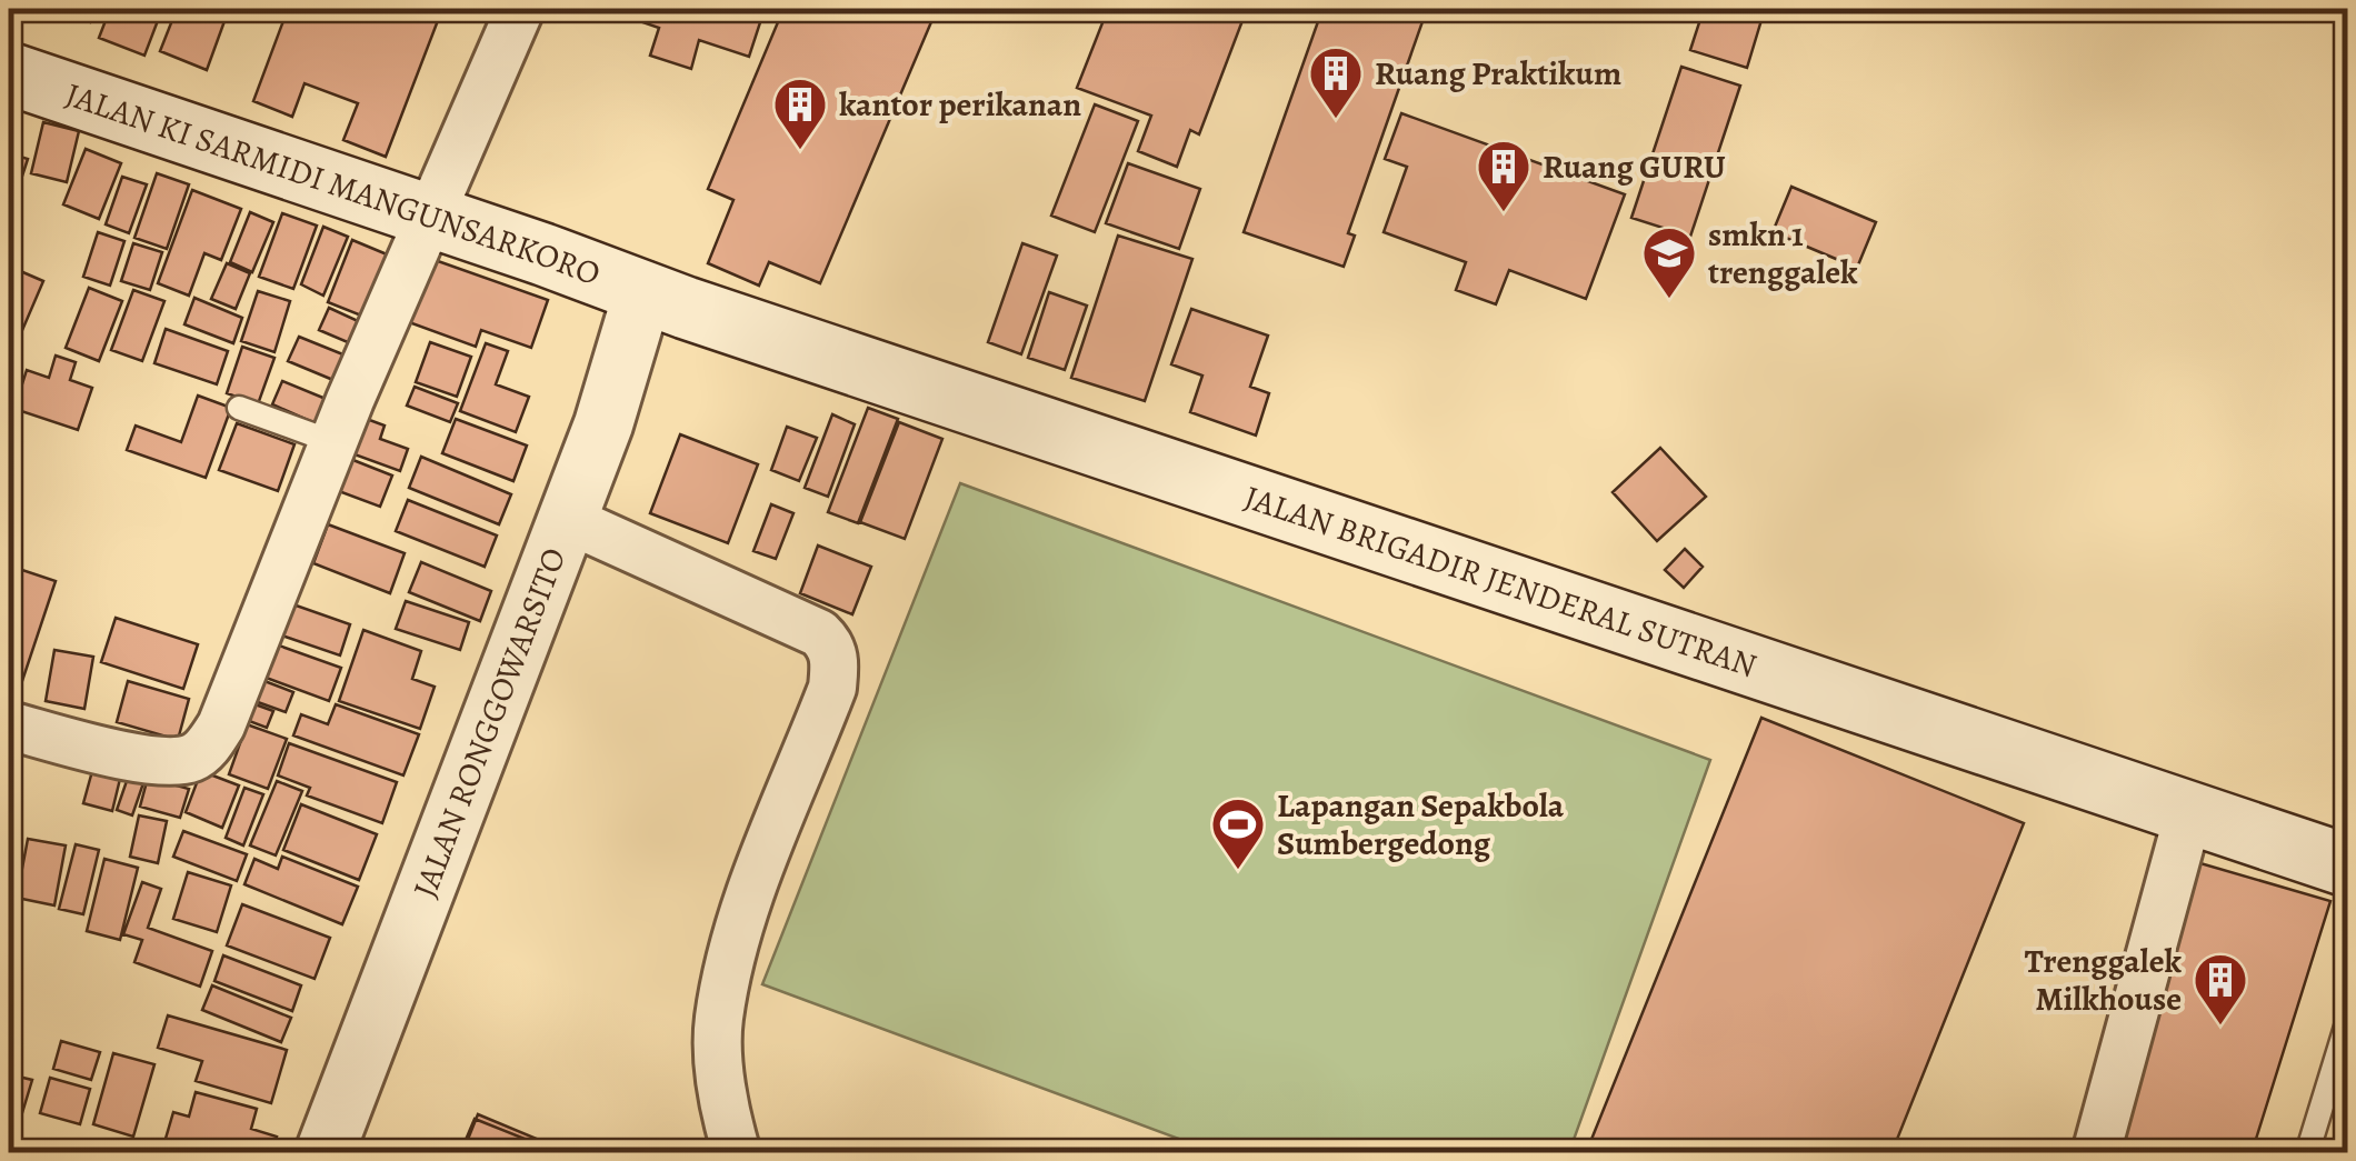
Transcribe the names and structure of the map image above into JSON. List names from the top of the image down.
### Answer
{
  "streets": {
    "main road": ["JALAN KI SARMIDI MANGUNSARKORO", "JALAN BRIGADIR JENDERAL SUTRAN"],
    "street": ["JALAN RONGGOWARSITO"]
  },
  "crossings": [
    ["JALAN KI SARMIDI MANGUNSARKORO", "JALAN BRIGADIR JENDERAL SUTRAN"],
    ["JALAN KI SARMIDI MANGUNSARKORO", "JALAN RONGGOWARSITO"],
    ["JALAN BRIGADIR JENDERAL SUTRAN", "JALAN RONGGOWARSITO"]
  ],
  "places": {
    "building": [
      "Ruang Praktikum",
      "kantor perikanan",
      "Ruang GURU",
      "Trenggalek Milkhouse"
    ],
    "school or university": ["smkn 1 trenggalek"],
    "sports": ["Lapangan Sepakbola Sumbergedong"]
  }
}
